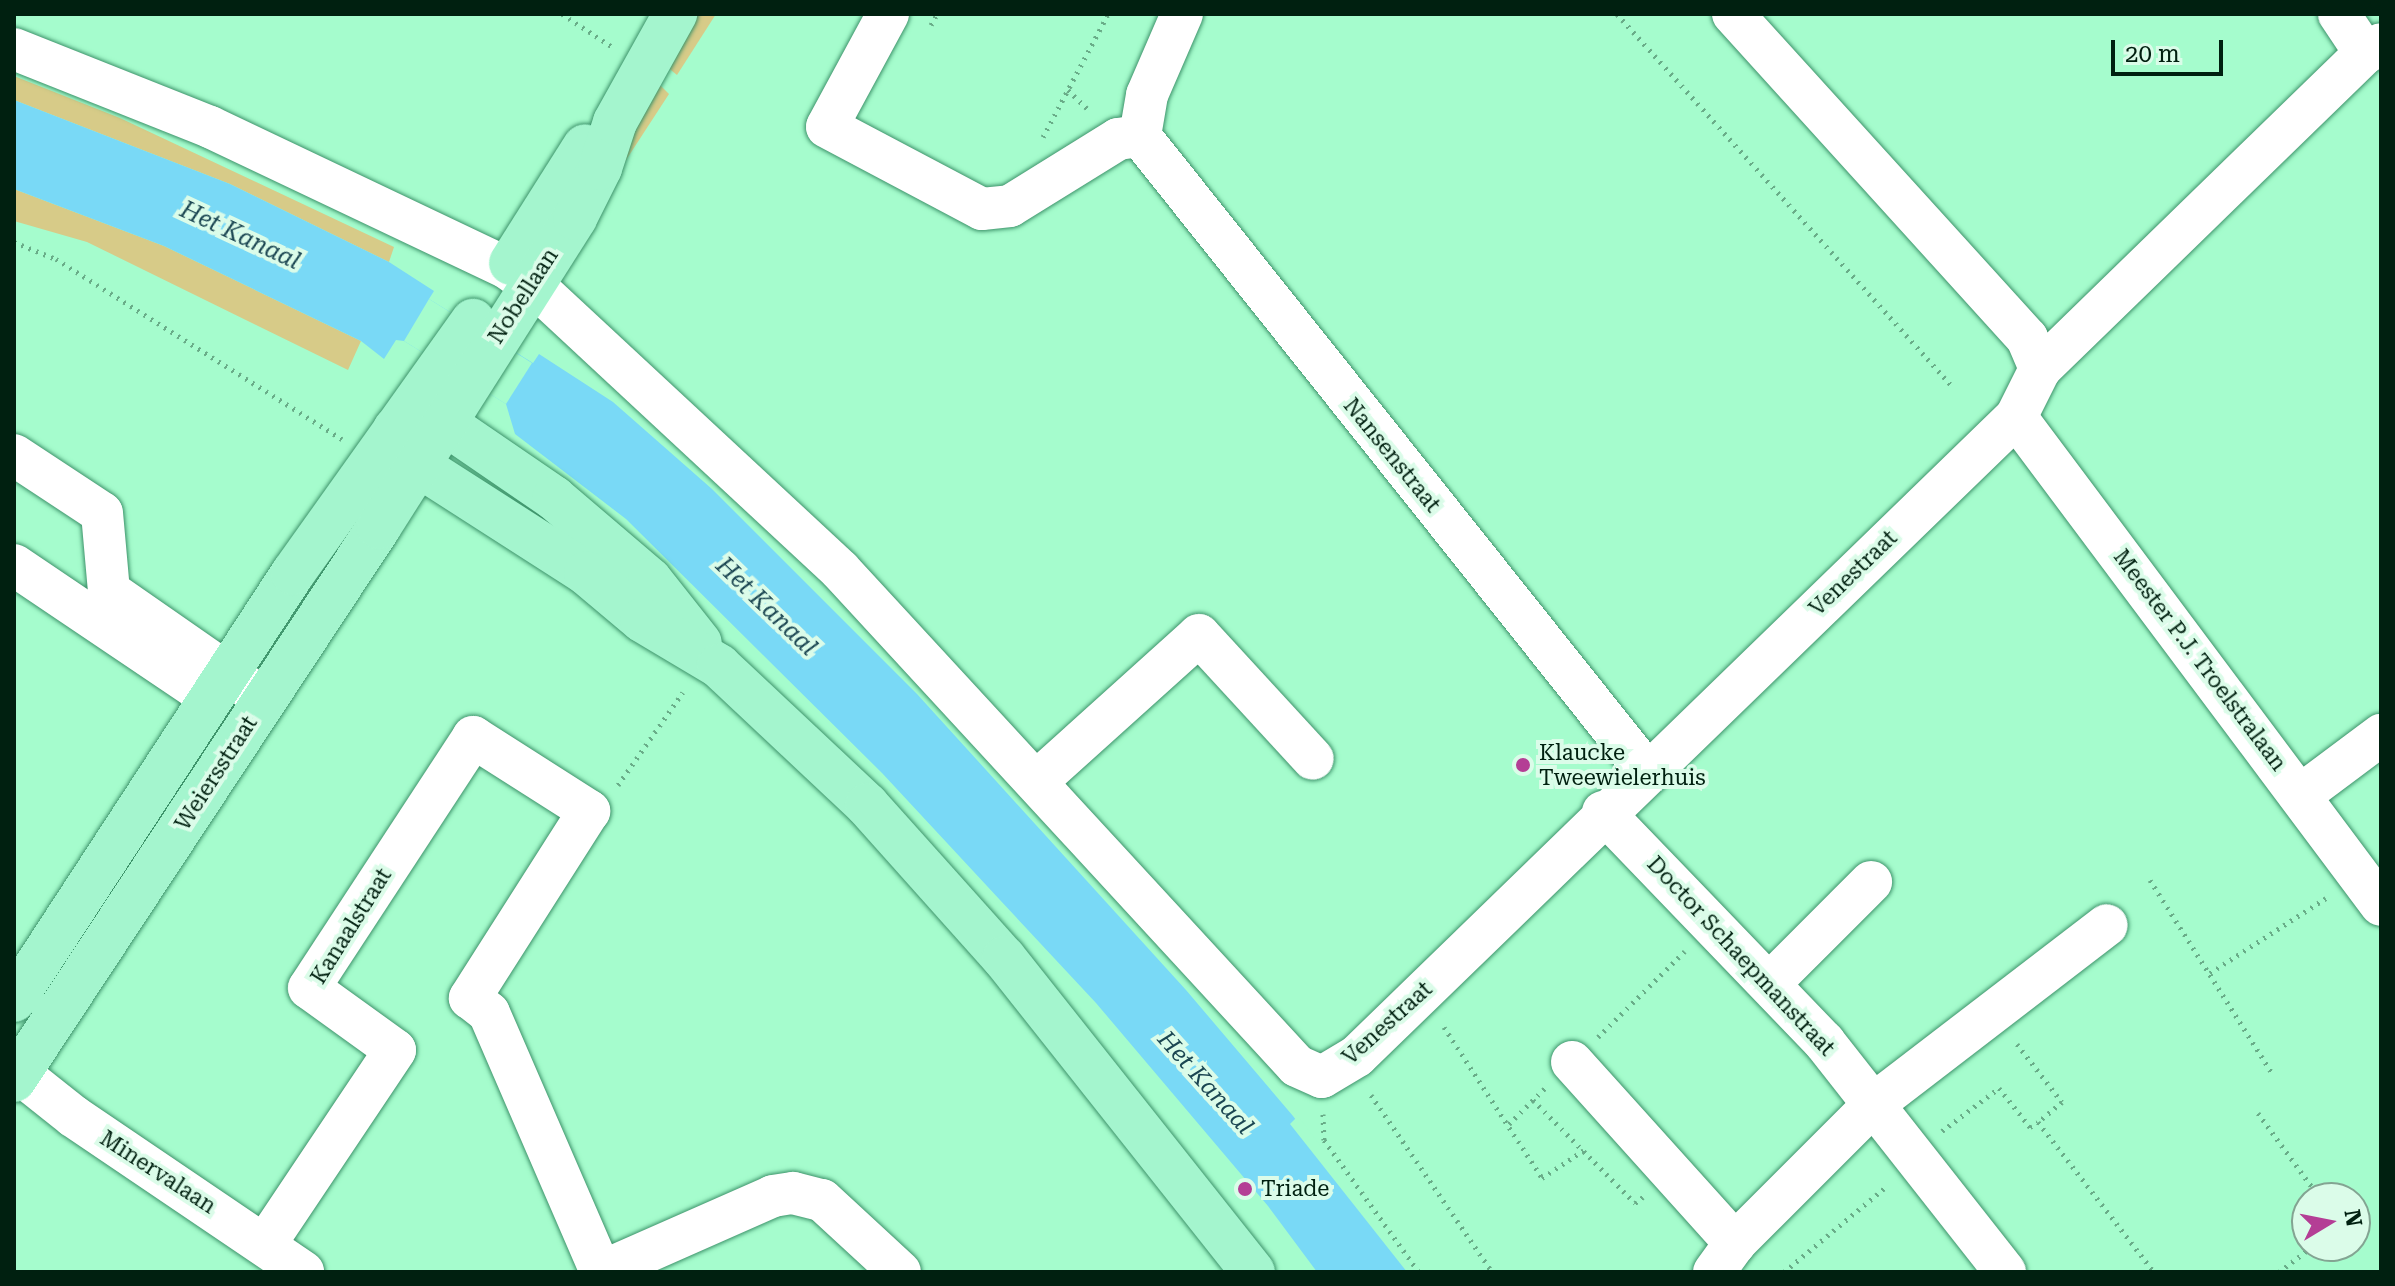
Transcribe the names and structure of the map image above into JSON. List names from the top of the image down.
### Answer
{
  "streets": {
    "main road": ["Nobellaan", "Weiersstraat"],
    "street": [
      "Nansenstraat",
      "Venestraat",
      "Meester P.J. Troelstralaan",
      "Kanaalstraat",
      "Doctor Schaepmanstraat",
      "Minervalaan"
    ]
  },
  "crossings": [
    ["Nobellaan", "Weiersstraat"],
    ["Nansenstraat", "Venestraat"],
    ["Venestraat", "Meester P.J. Troelstralaan"],
    ["Venestraat", "Doctor Schaepmanstraat"],
    ["Weiersstraat", "Minervalaan"],
    ["Kanaalstraat", "Minervalaan"]
  ],
  "water": ["Het Kanaal"],
  "places": ["Klaucke Tweewielerhuis", "Triade"],
  "scale_bar": "20 m",
  "north": "right"
}
